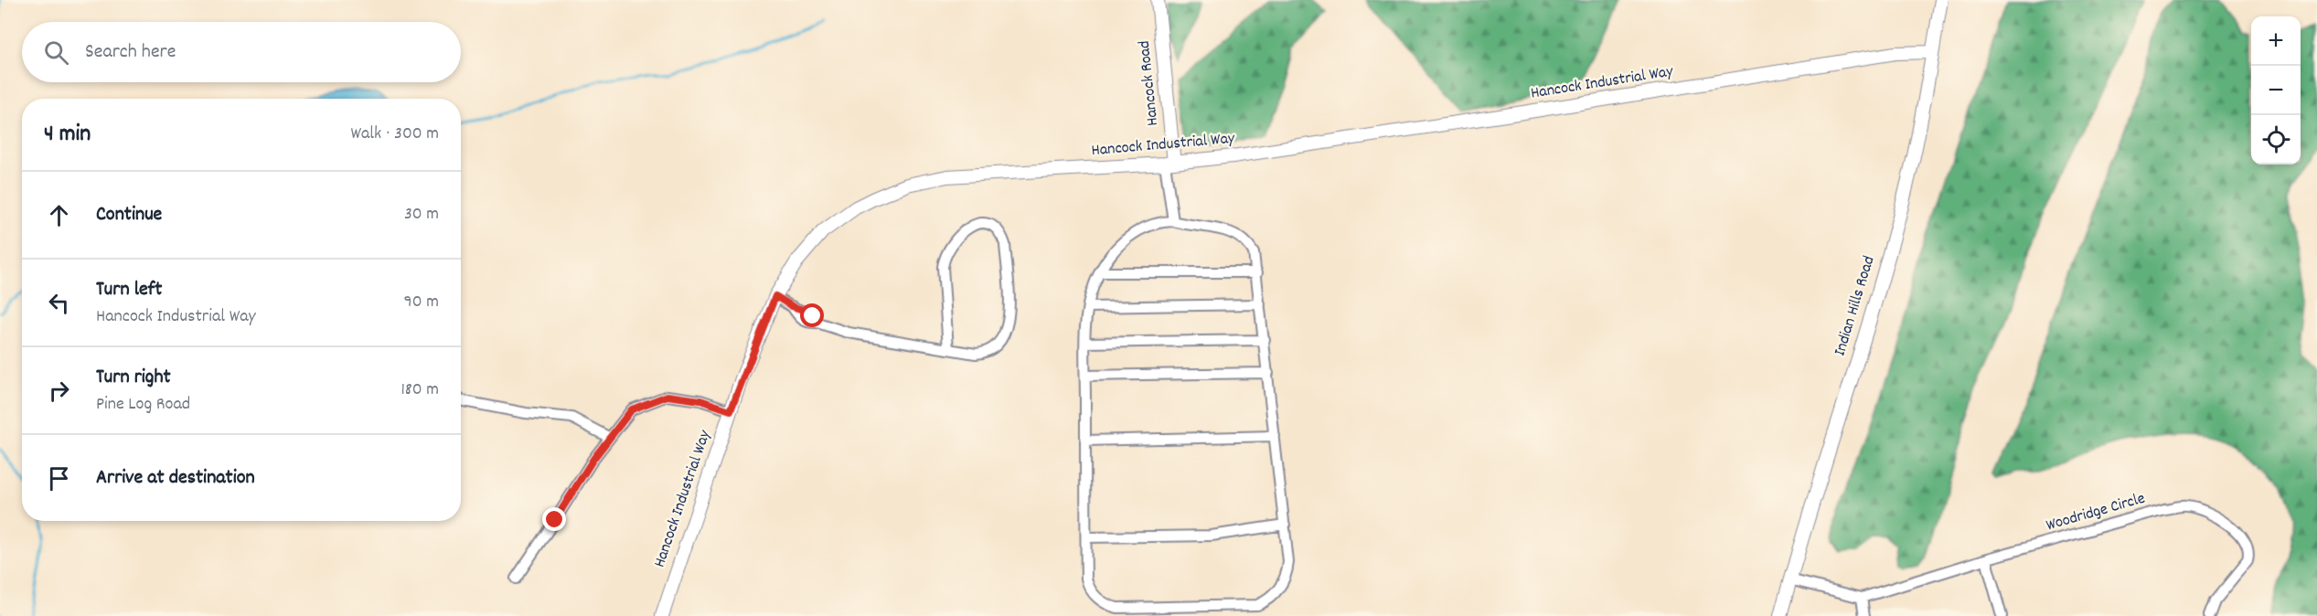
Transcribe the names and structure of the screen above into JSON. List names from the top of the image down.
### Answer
{
  "streets": {
    "street": [
      "Hancock Road",
      "Hancock Industrial Way",
      "Indian Hills Road",
      "Woodridge Circle"
    ]
  },
  "crossings": [
    ["Hancock Road", "Hancock Industrial Way"],
    ["Hancock Industrial Way", "Indian Hills Road"]
  ],
  "page": {
    "map_buttons": ["+", "−"],
    "search": "Search here",
    "heading": ["4 min", "Walk · 300 m"],
    "list": [
      ["Continue", "30 m"],
      ["Turn left", "Hancock Industrial Way", "90 m"],
      ["Turn right", "Pine Log Road", "180 m"],
      "Arrive at destination"
    ]
  }
}
